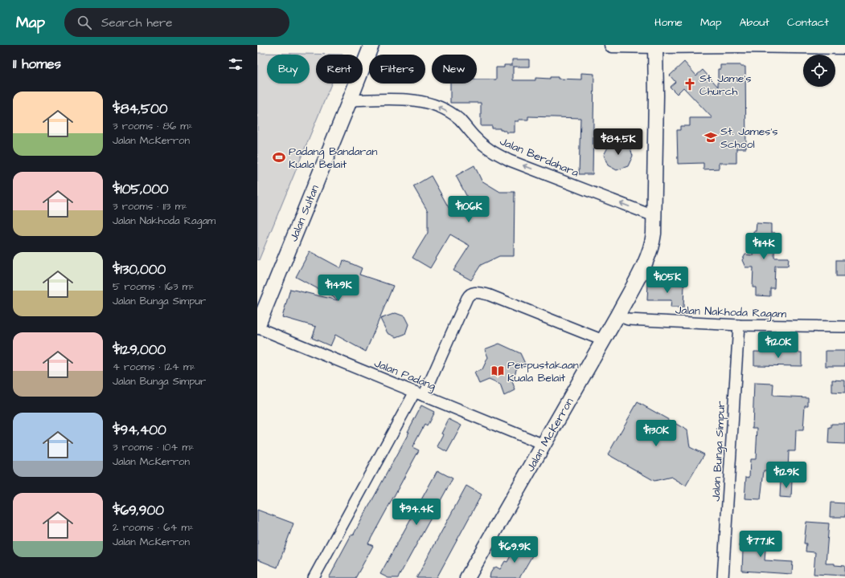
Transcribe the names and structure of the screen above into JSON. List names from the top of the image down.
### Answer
{
  "streets": {
    "main road": ["Jalan Sultan", "Jalan McKerron"],
    "street": [
      "Jalan Berdahara",
      "Jalan Nakhoda Ragam",
      "Jalan Padang",
      "Jalan Bunga Simpur"
    ]
  },
  "crossings": [
    ["Jalan Berdahara", "Jalan Sultan"],
    ["Jalan Berdahara", "Jalan McKerron"],
    ["Jalan Sultan", "Jalan Padang"],
    ["Jalan Nakhoda Ragam", "Jalan McKerron"],
    ["Jalan Nakhoda Ragam", "Jalan Bunga Simpur"],
    ["Jalan Padang", "Jalan McKerron"]
  ],
  "one_way": ["Jalan Berdahara"],
  "places": {
    "church": ["St. Jame's Church"],
    "school or university": ["St. James's School"],
    "sports": ["Padang Bandaran Kuala Belait"],
    "library": ["Perpustakaan Kuala Belait"]
  },
  "page": {
    "header": "Map",
    "search": "Search here",
    "nav": [
      "Home",
      "Map",
      "About",
      "Contact"
    ],
    "heading": "11 homes",
    "chip": [
      "Buy",
      "Rent",
      "Filters",
      "New"
    ],
    "list": [
      {
        "name": "$84,500",
        "note": "3 rooms · 86 m² · Jalan McKerron"
      },
      {
        "name": "$105,000",
        "note": "3 rooms · 113 m² · Jalan Nakhoda Ragam"
      },
      {
        "name": "$130,000",
        "note": "5 rooms · 163 m² · Jalan Bunga Simpur"
      },
      {
        "name": "$129,000",
        "note": "4 rooms · 124 m² · Jalan Bunga Simpur"
      },
      {
        "name": "$94,400",
        "note": "3 rooms · 104 m² · Jalan McKerron"
      },
      {
        "name": "$69,900",
        "note": "2 rooms · 64 m² · Jalan McKerron"
      }
    ],
    "price": [
      "$84.5K",
      "$106K",
      "$114K",
      "$105K",
      "$149K",
      "$120K",
      "$130K",
      "$129K",
      "$94.4K",
      "$77.1K",
      "$69.9K"
    ]
  }
}
